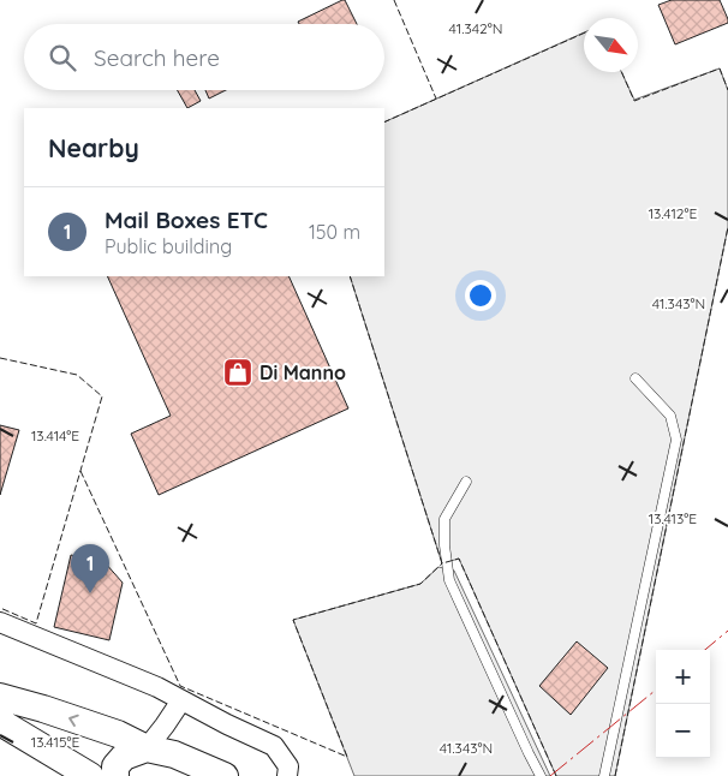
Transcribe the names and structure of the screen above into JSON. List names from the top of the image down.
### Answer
{
  "places": {
    "shop": ["Di Manno"]
  },
  "north": "bottom right",
  "page": {
    "search": "Search here",
    "heading": "Nearby",
    "list": [
      {
        "mark": "1",
        "name": "Mail Boxes ETC",
        "note": "Public building",
        "value": "150 m"
      }
    ],
    "pins": "1",
    "map_buttons": ["+", "−"]
  },
  "coordinates": [
    "41.342°N",
    "13.412°E",
    "41.343°N",
    "13.414°E",
    "13.413°E",
    "13.415°E"
  ]
}
